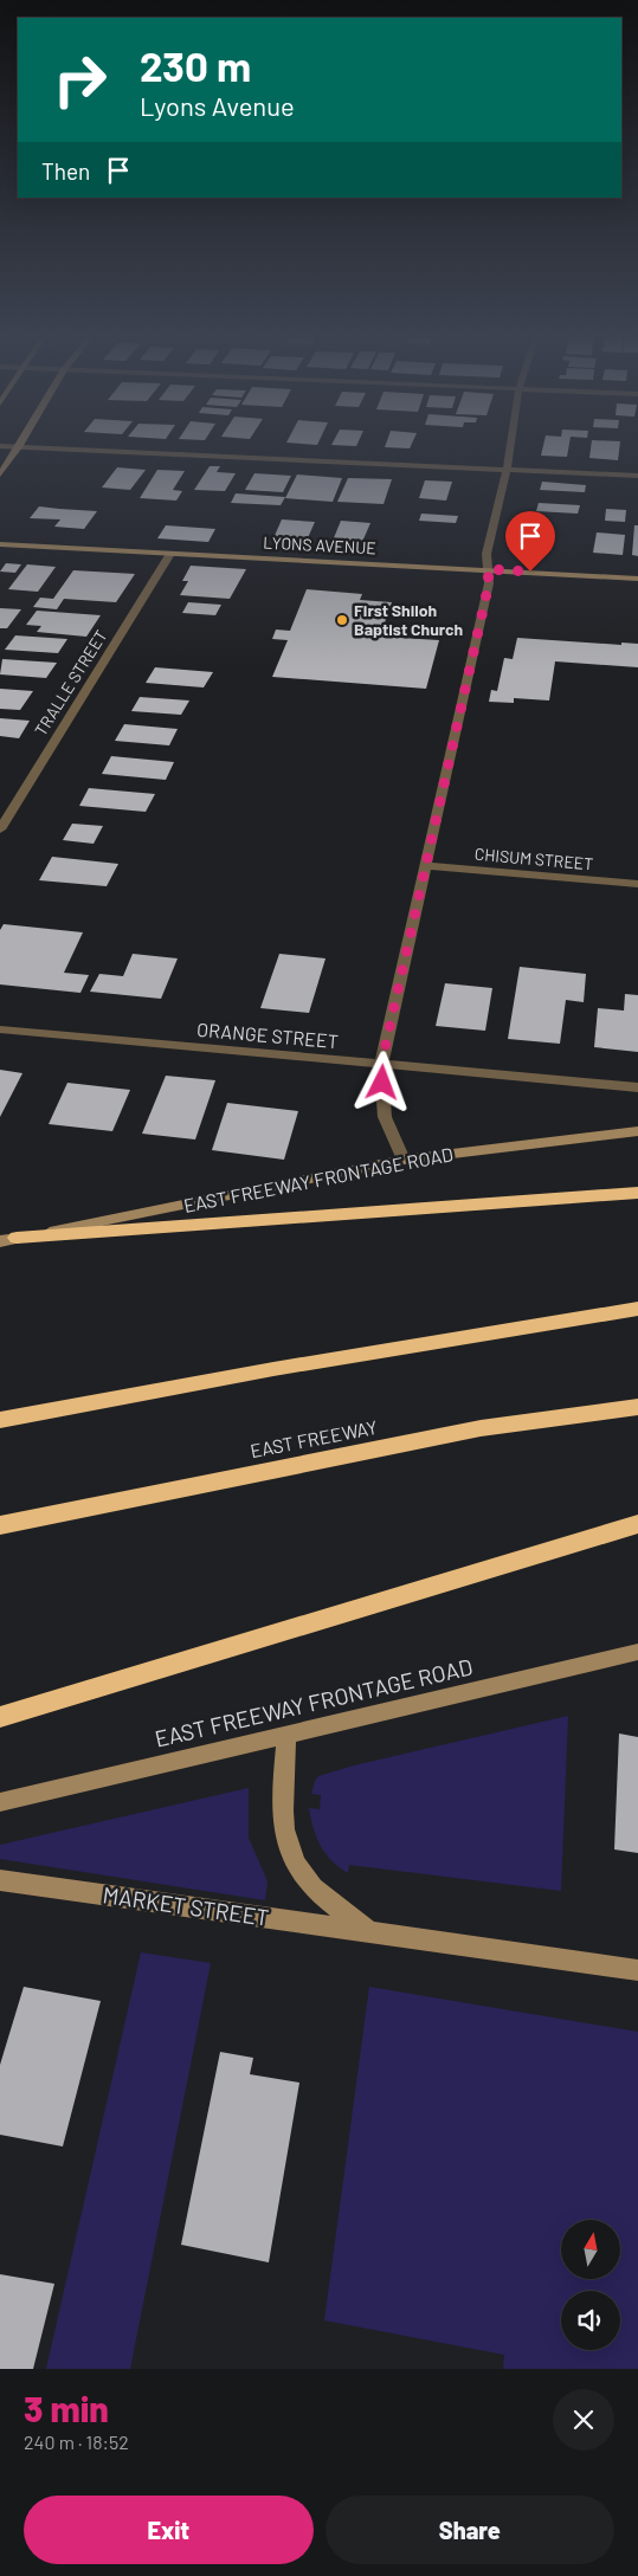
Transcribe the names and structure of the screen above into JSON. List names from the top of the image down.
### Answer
{
  "streets": {
    "highway": ["EAST FREEWAY"],
    "main road": ["LYONS AVENUE", "EAST FREEWAY FRONTAGE ROAD", "MARKET STREET"],
    "street": ["TRALLE STREET", "CHISUM STREET", "ORANGE STREET"]
  },
  "crossings": [
    ["LYONS AVENUE", "TRALLE STREET"]
  ],
  "places": ["First Shiloh Baptist Church"],
  "north": "top",
  "page": {
    "turn": ["230 m", "Lyons Avenue"],
    "then": "Then",
    "heading": ["3 min", "240 m · 18:52"],
    "buttons": ["Exit", "Share"]
  }
}
